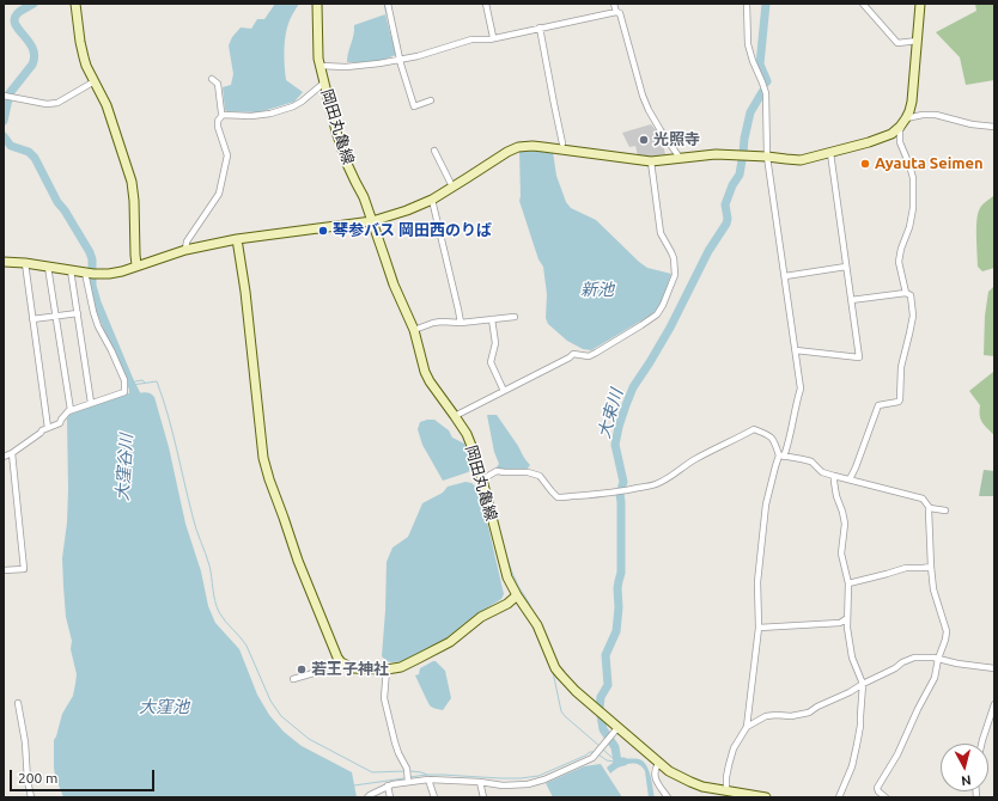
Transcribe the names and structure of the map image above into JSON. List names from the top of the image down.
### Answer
{
  "streets": {
    "street": ["岡田丸亀線"]
  },
  "water": [
    "新池",
    "大束川",
    "大窪谷川",
    "大窪池"
  ],
  "places": [
    "光照寺",
    "Ayauta Seimen",
    "琴参バス 岡田西のりば",
    "若王子神社"
  ],
  "scale_bar": "200 m",
  "north": "bottom"
}
